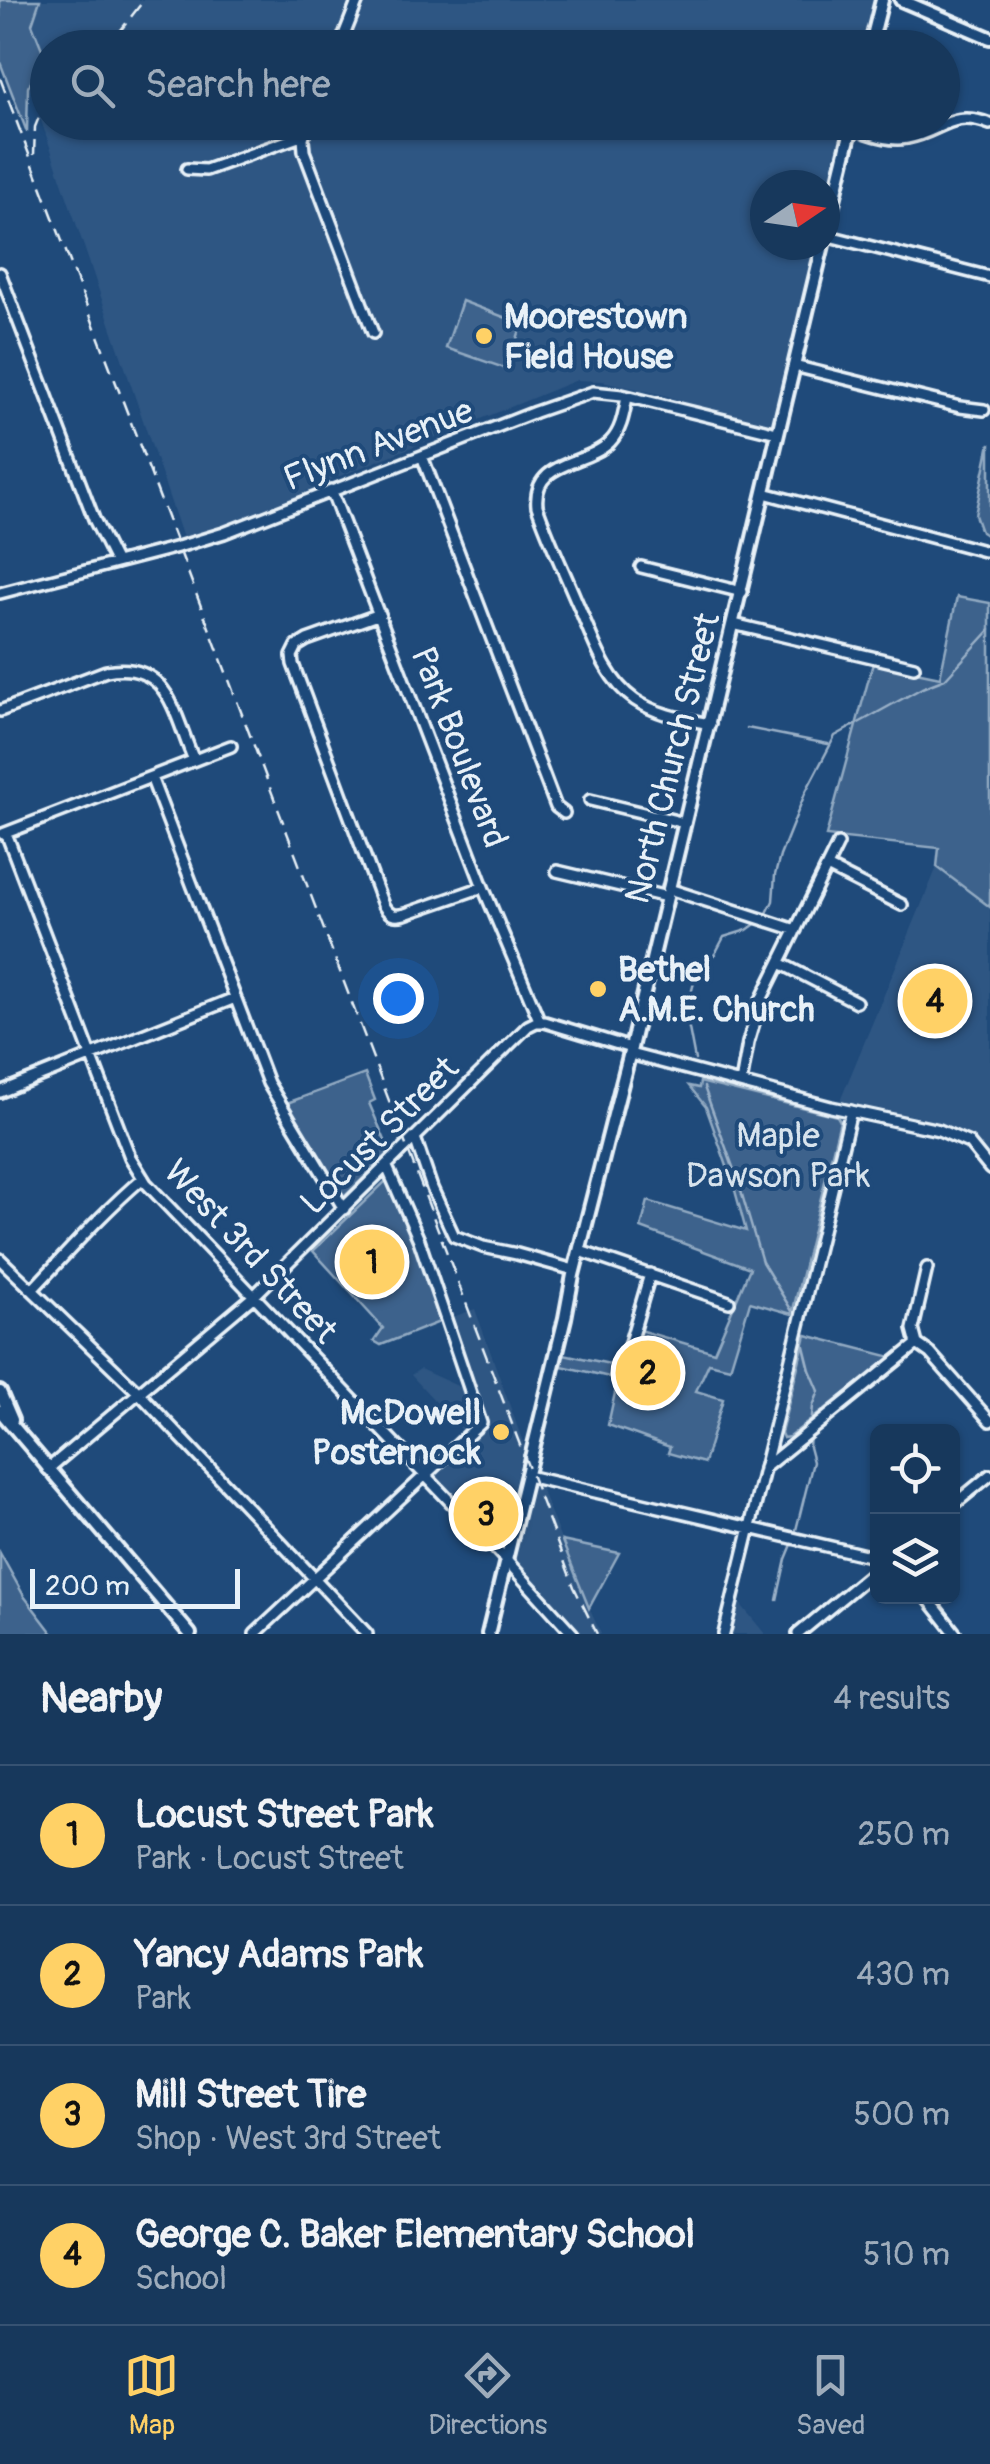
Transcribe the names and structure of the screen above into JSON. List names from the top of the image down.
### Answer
{
  "streets": {
    "main road": ["North Church Street"],
    "street": [
      "Flynn Avenue",
      "Park Boulevard",
      "Locust Street",
      "West 3rd Street"
    ]
  },
  "crossings": [
    ["Flynn Avenue", "Park Boulevard"],
    ["Flynn Avenue", "North Church Street"],
    ["Park Boulevard", "Locust Street"],
    ["North Church Street", "West 3rd Street"],
    ["Locust Street", "West 3rd Street"]
  ],
  "parks": ["Maple Dawson Park"],
  "places": ["Moorestown Field House", "Bethel A.M.E. Church", "McDowell Posternock"],
  "scale_bar": "200 m",
  "north": "right",
  "page": {
    "search": "Search here",
    "pins": [
      "4",
      "1",
      "2",
      "3"
    ],
    "scale": "200 m",
    "heading": ["Nearby", "4 results"],
    "list": [
      {
        "mark": "1",
        "name": "Locust Street Park",
        "note": "Park · Locust Street",
        "value": "250 m"
      },
      {
        "mark": "2",
        "name": "Yancy Adams Park",
        "note": "Park",
        "value": "430 m"
      },
      {
        "mark": "3",
        "name": "Mill Street Tire",
        "note": "Shop · West 3rd Street",
        "value": "500 m"
      },
      {
        "mark": "4",
        "name": "George C. Baker Elementary School",
        "note": "School",
        "value": "510 m"
      }
    ],
    "nav": ["Map", "Directions", "Saved"]
  }
}
